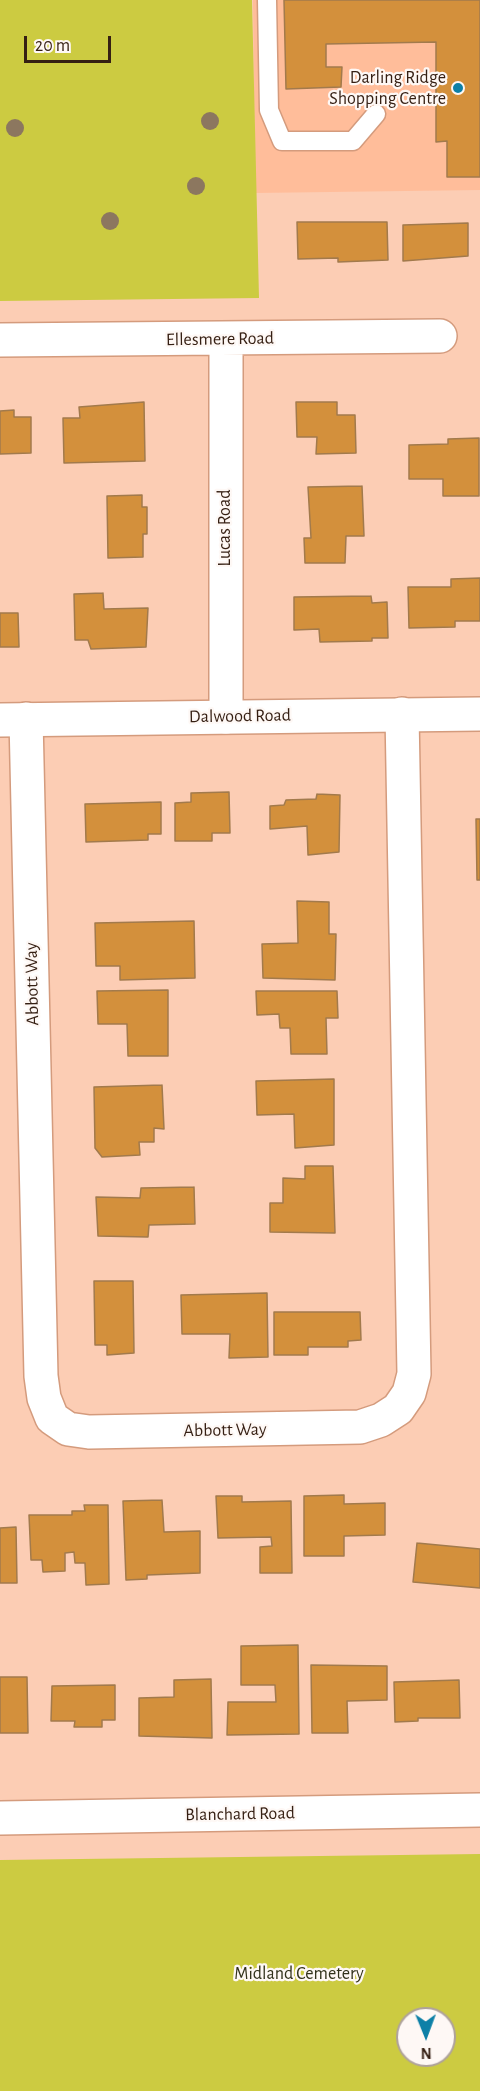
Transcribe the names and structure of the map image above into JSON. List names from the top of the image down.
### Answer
{
  "streets": {
    "street": [
      "Ellesmere Road",
      "Lucas Road",
      "Dalwood Road",
      "Abbott Way",
      "Blanchard Road"
    ]
  },
  "crossings": [
    ["Ellesmere Road", "Lucas Road"],
    ["Lucas Road", "Dalwood Road"],
    ["Dalwood Road", "Abbott Way"]
  ],
  "parks": ["Midland Cemetery"],
  "places": ["Darling Ridge Shopping Centre"],
  "scale_bar": "20 m",
  "north": "bottom"
}
